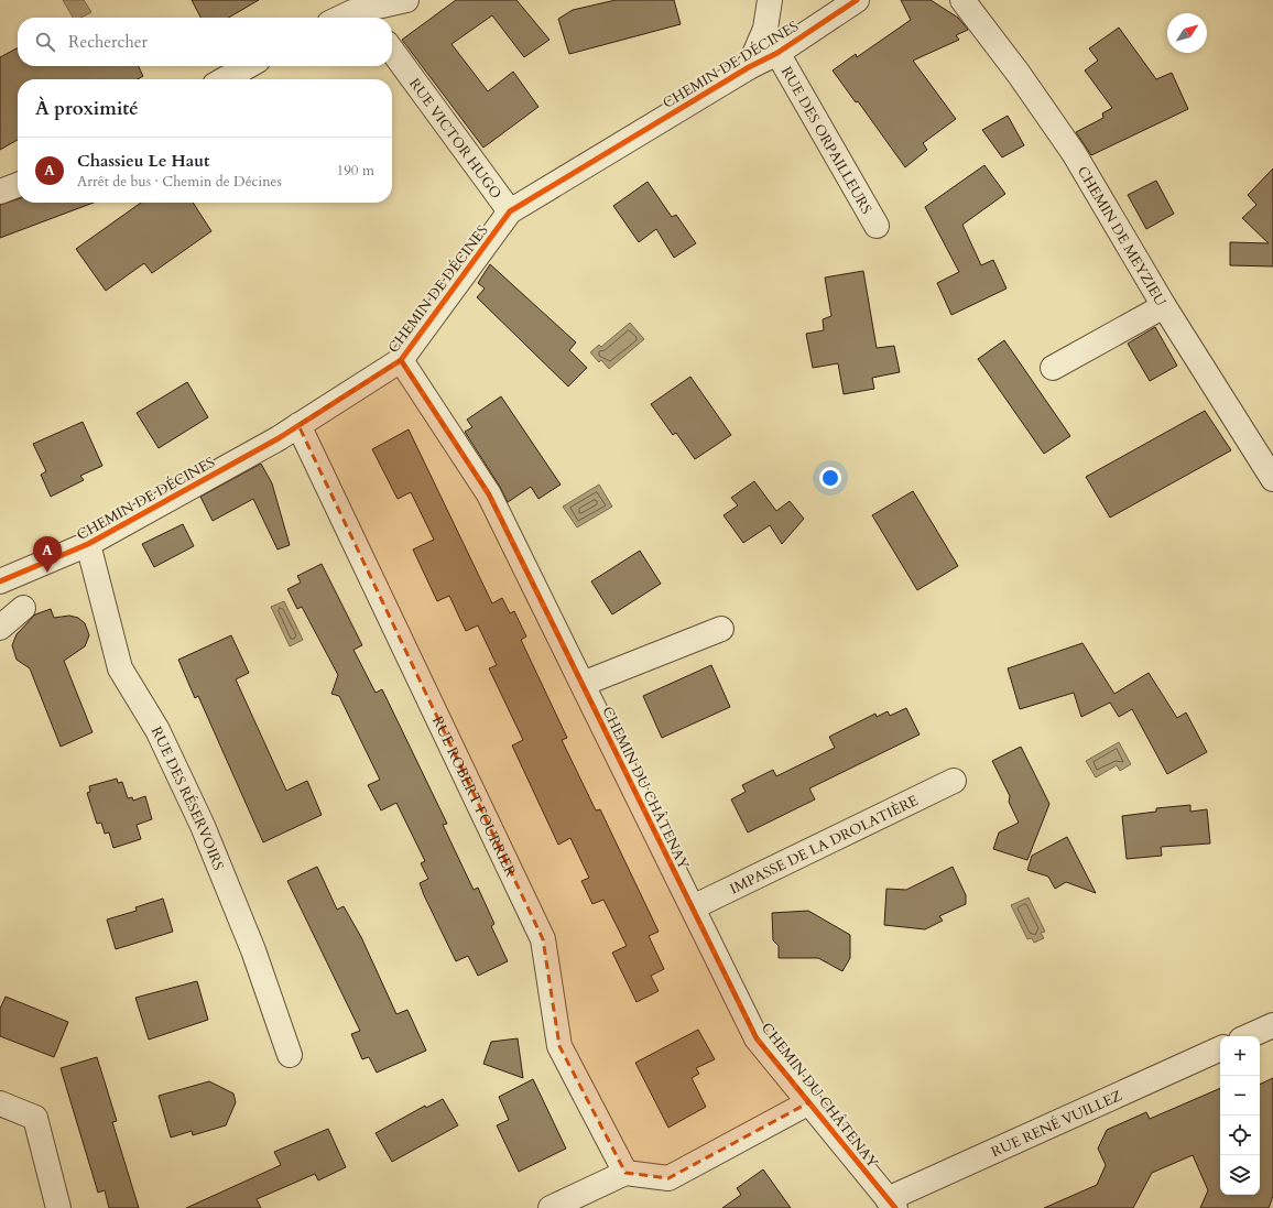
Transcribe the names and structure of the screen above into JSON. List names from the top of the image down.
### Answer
{
  "streets": {
    "street": [
      "CHEMIN DE DÉCINES",
      "RUE VICTOR HUGO",
      "RUE DES ORPAILLEURS",
      "CHEMIN DE MEYZIEU",
      "CHEMIN DU CHÂTENAY",
      "RUE ROBERT FOURRIER",
      "RUE DES RÉSERVOIRS",
      "IMPASSE DE LA DROLATIÈRE",
      "RUE RENÉ VUILLEZ"
    ]
  },
  "crossings": [
    ["CHEMIN DE DÉCINES", "RUE VICTOR HUGO"],
    ["CHEMIN DE DÉCINES", "RUE DES ORPAILLEURS"],
    ["CHEMIN DE DÉCINES", "CHEMIN DU CHÂTENAY"],
    ["CHEMIN DE DÉCINES", "RUE ROBERT FOURRIER"],
    ["CHEMIN DE DÉCINES", "RUE DES RÉSERVOIRS"],
    ["CHEMIN DU CHÂTENAY", "IMPASSE DE LA DROLATIÈRE"],
    ["CHEMIN DU CHÂTENAY", "RUE RENÉ VUILLEZ"]
  ],
  "north": "top right",
  "page": {
    "search": "Rechercher",
    "heading": "À proximité",
    "list": [
      {
        "mark": "A",
        "name": "Chassieu Le Haut",
        "note": "Arrêt de bus · Chemin de Décines",
        "value": "190 m"
      }
    ],
    "pins": "A",
    "map_buttons": ["+", "−"]
  }
}
